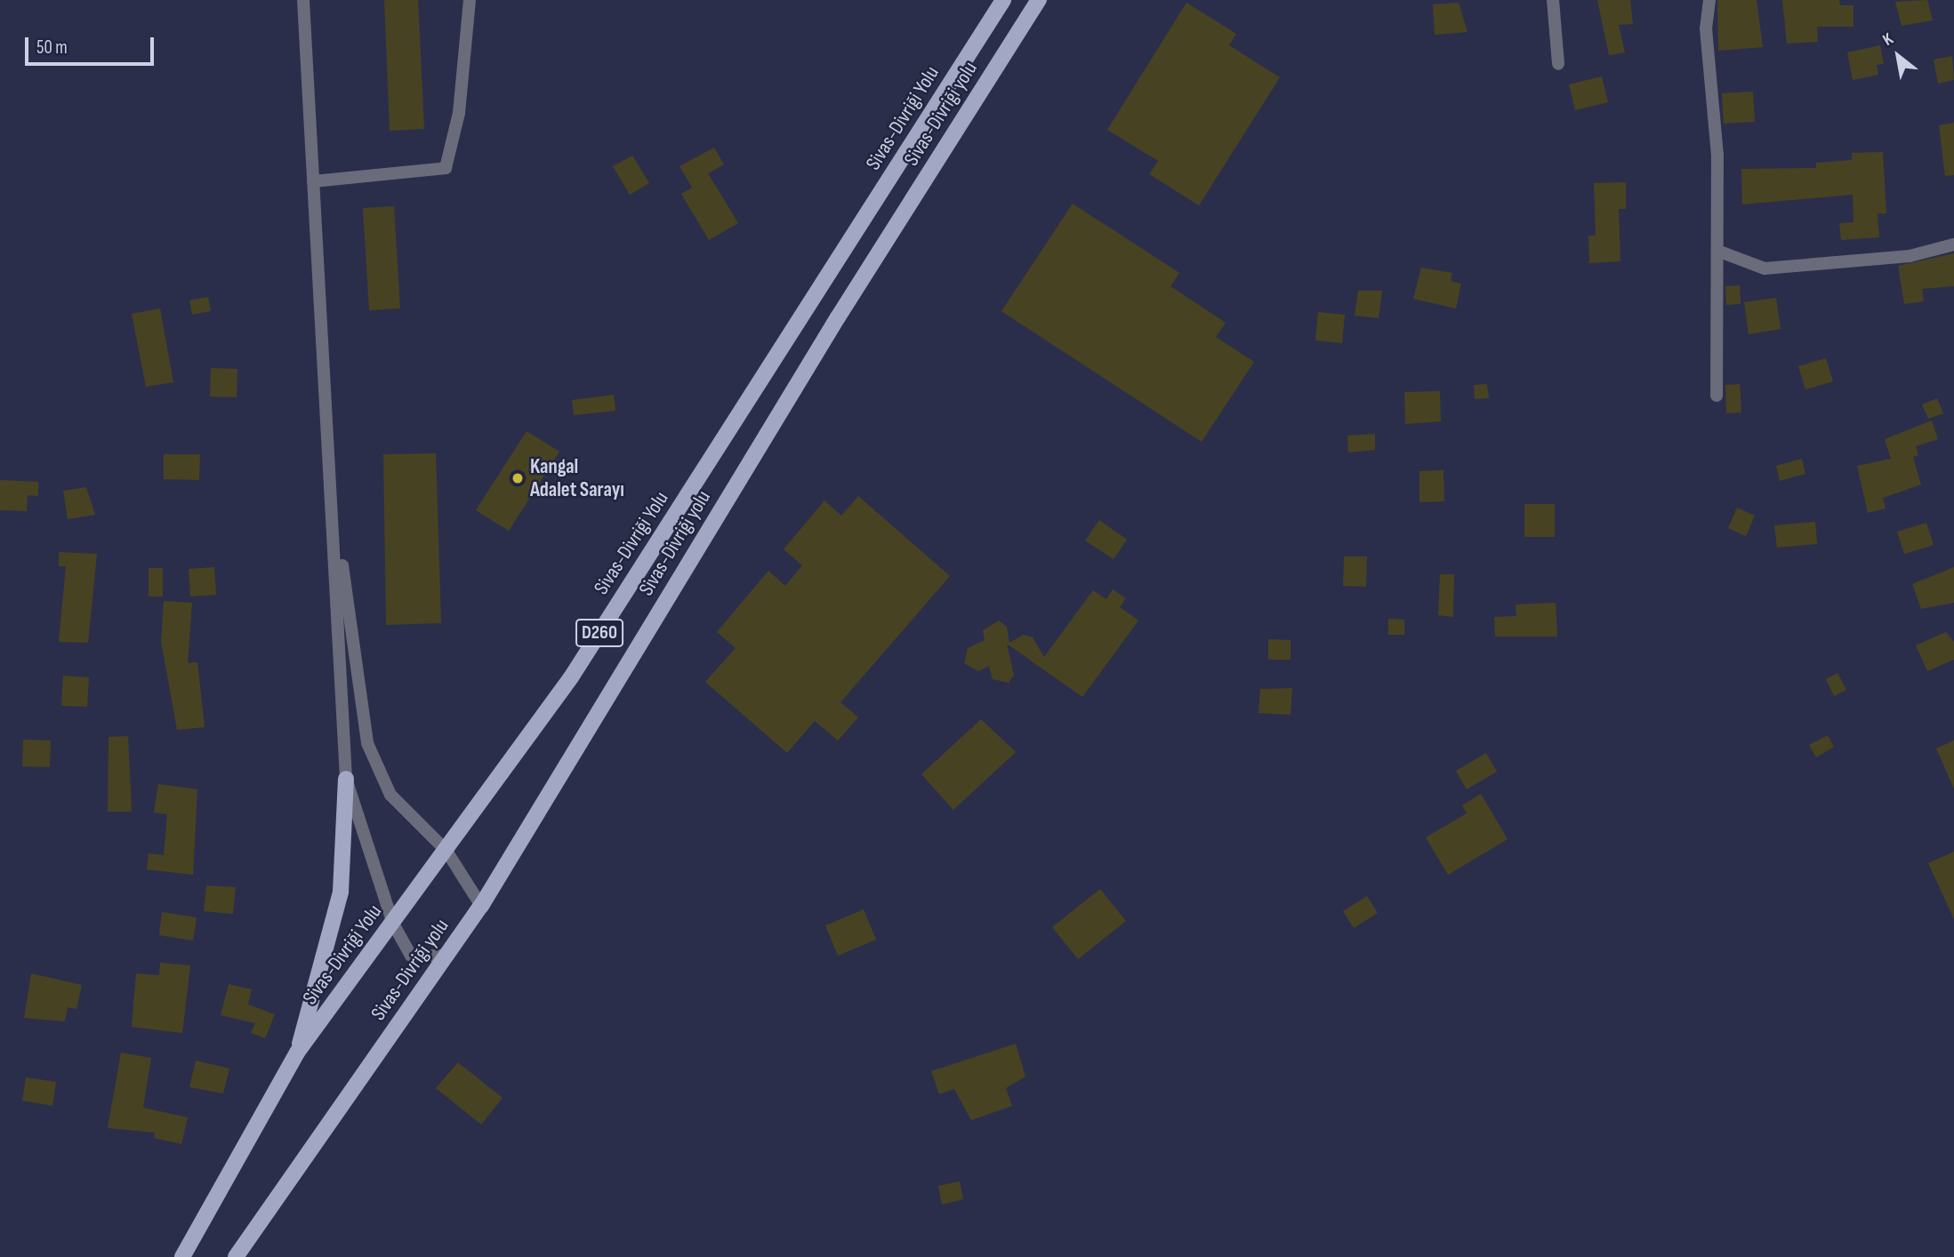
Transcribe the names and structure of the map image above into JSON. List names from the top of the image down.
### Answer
{
  "streets": {
    "main road": ["Sivas-Divriği yolu", "Sivas-Divriği Yolu", "D260"]
  },
  "places": ["Kangal Adalet Sarayı"],
  "scale_bar": "50 m",
  "north": "top left"
}
